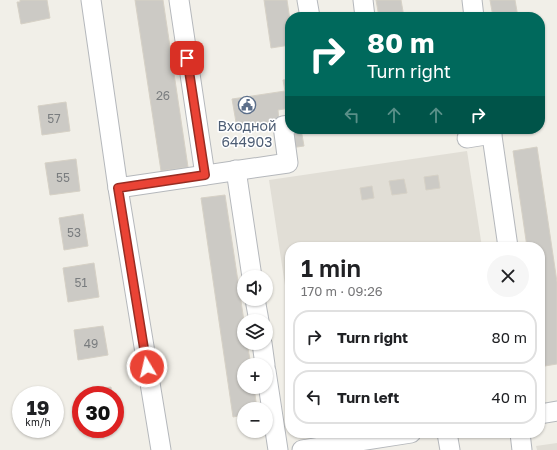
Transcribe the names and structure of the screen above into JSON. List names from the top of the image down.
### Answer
{
  "places": {
    "public building": ["Входной 644903"]
  },
  "house_numbers": [
    "26",
    "57",
    "55",
    "53",
    "51",
    "49"
  ],
  "page": {
    "turn": ["80 m", "Turn right"],
    "heading": ["1 min", "170 m · 09:26"],
    "map_buttons": ["+", "−"],
    "list": [
      {
        "name": "Turn right",
        "value": "80 m"
      },
      {
        "name": "Turn left",
        "value": "40 m"
      }
    ],
    "speed": "19 km/h",
    "limit": "30"
  }
}
